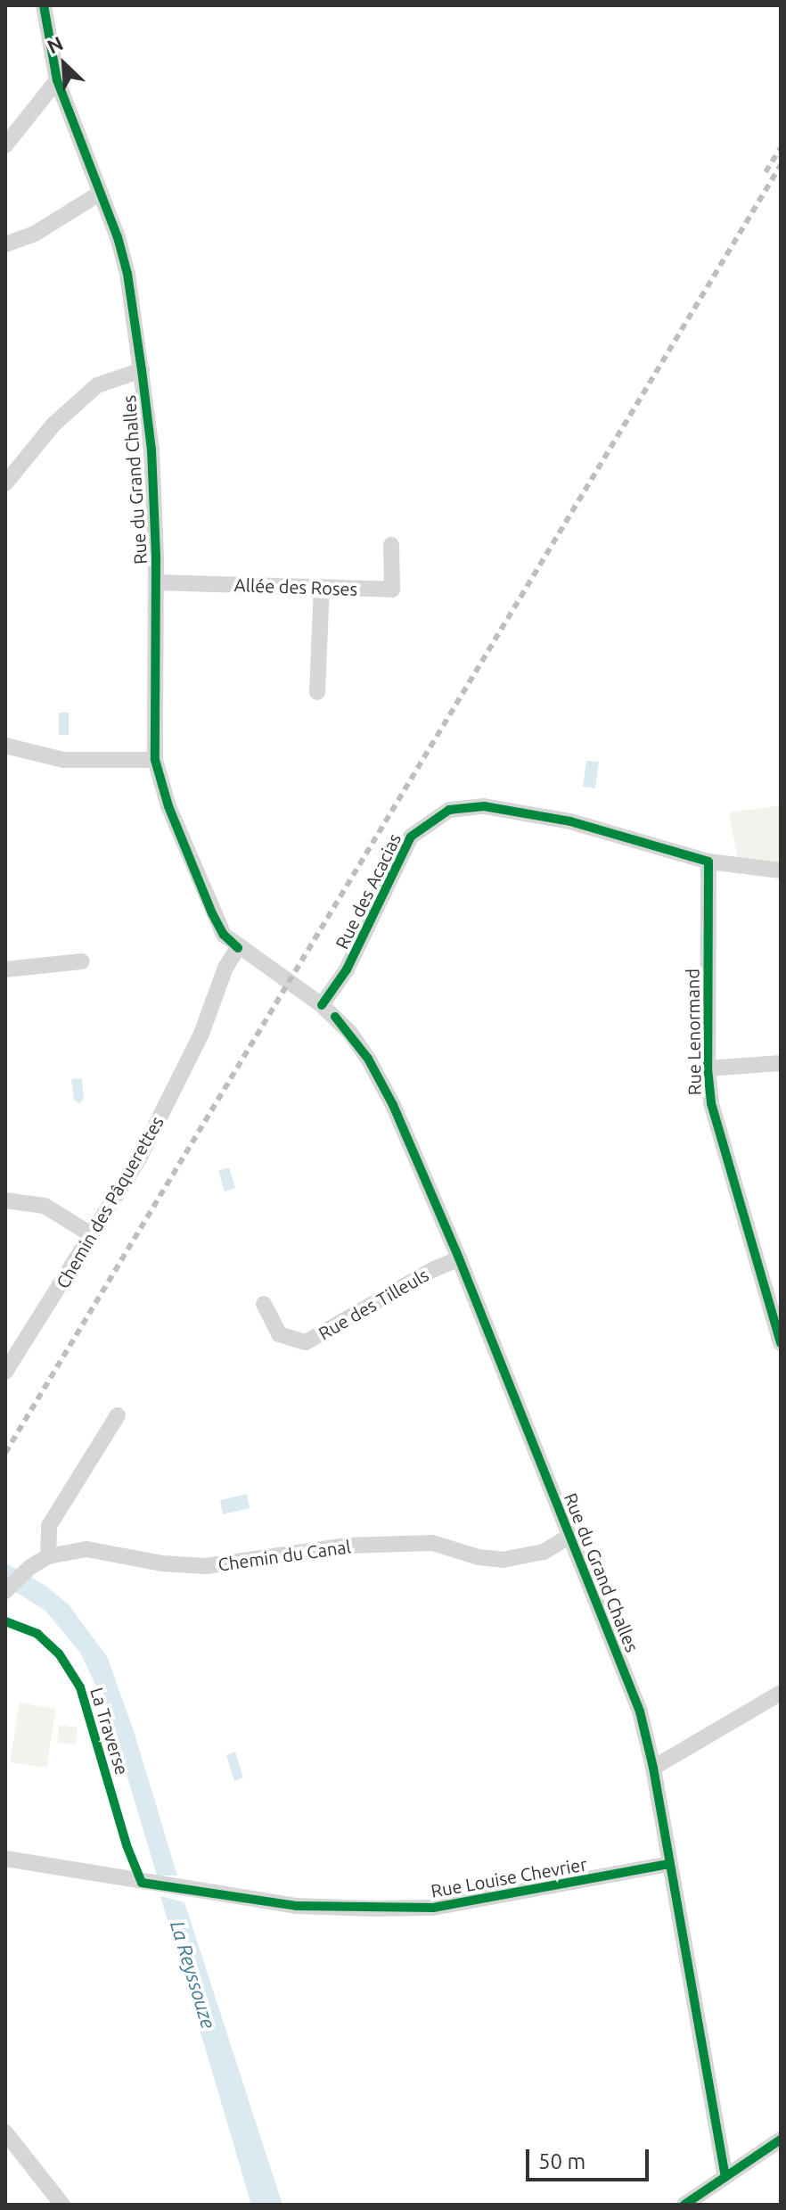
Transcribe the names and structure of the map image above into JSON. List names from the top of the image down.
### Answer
{
  "streets": {
    "street": [
      "Rue du Grand Challes",
      "Allée des Roses",
      "Rue des Acacias",
      "Rue Lenormand",
      "Chemin des Pâquerettes",
      "Rue des Tilleuls",
      "Chemin du Canal",
      "Rue Louise Chevrier"
    ],
    "cycle path": ["La Traverse"]
  },
  "crossings": [
    ["Rue du Grand Challes", "Allée des Roses"],
    ["Rue du Grand Challes", "Rue des Acacias"],
    ["Rue du Grand Challes", "Chemin des Pâquerettes"],
    ["Rue du Grand Challes", "Rue des Tilleuls"],
    ["Rue du Grand Challes", "Chemin du Canal"],
    ["Rue du Grand Challes", "Rue Louise Chevrier"],
    ["Rue des Acacias", "Rue Lenormand"]
  ],
  "water": ["La Reyssouze"],
  "scale_bar": "50 m",
  "north": "top left"
}
